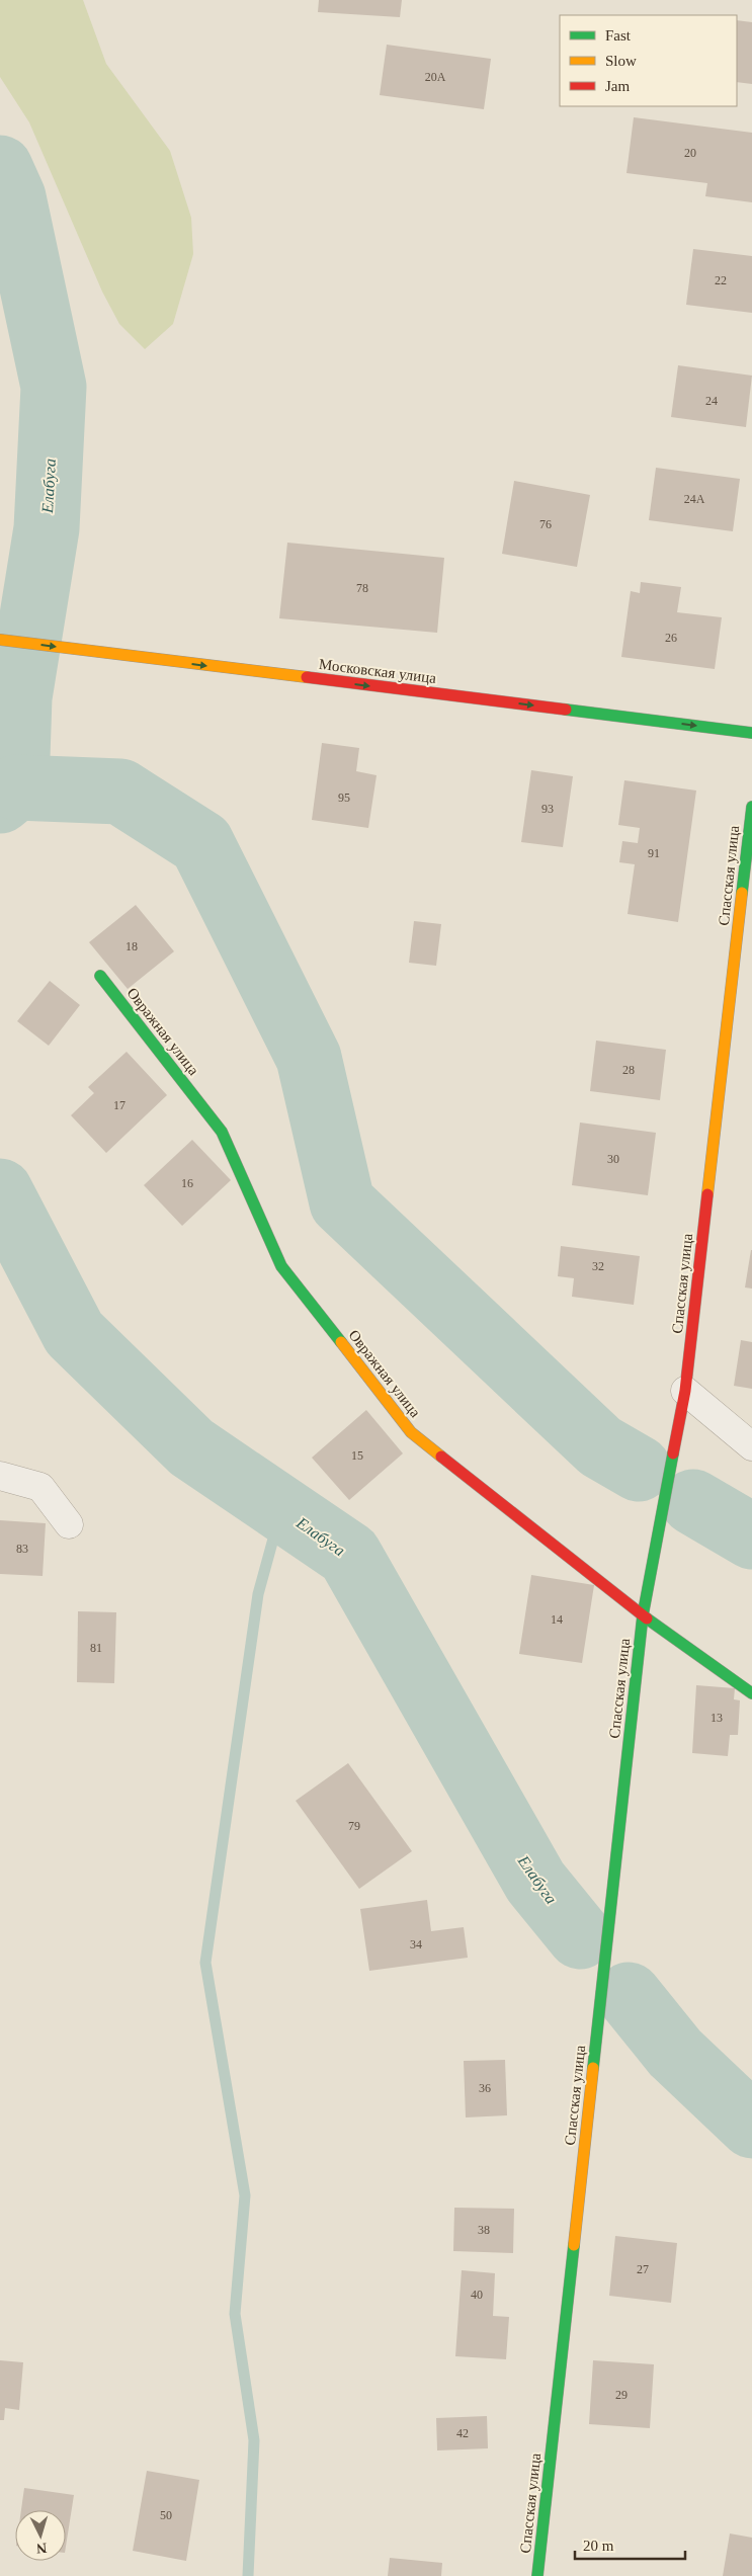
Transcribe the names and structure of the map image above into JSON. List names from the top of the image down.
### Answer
{
  "streets": {
    "street": ["Московская улица", "Спасская улица", "Овражная улица"]
  },
  "crossings": [
    ["Спасская улица", "Овражная улица"]
  ],
  "one_way": ["Московская улица"],
  "water": ["Елабуга"],
  "house_numbers": [
    "20А",
    "20",
    "22",
    "24",
    "24А",
    "76",
    "78",
    "26",
    "95",
    "93",
    "91",
    "18",
    "28",
    "17",
    "30",
    "16",
    "32",
    "15",
    "83",
    "14",
    "81",
    "13",
    "79",
    "34",
    "36",
    "38",
    "27",
    "40",
    "29",
    "42",
    "50"
  ],
  "legend": ["Fast", "Slow", "Jam"],
  "scale_bar": "20 m",
  "north": "bottom"
}
